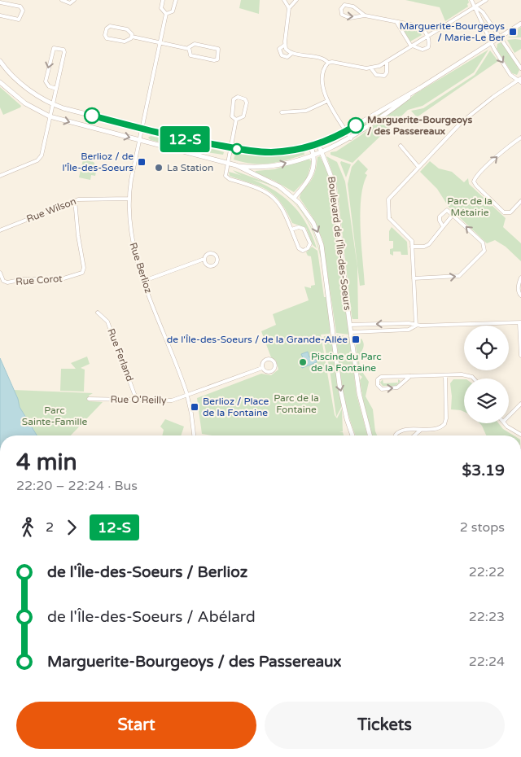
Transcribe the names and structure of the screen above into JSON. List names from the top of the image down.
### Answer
{
  "streets": {
    "street": [
      "Rue Wilson",
      "Boulevard de l'Île-des-Soeurs",
      "Rue Berlioz",
      "Rue Corot",
      "Rue Ferland",
      "Rue O'Reilly"
    ]
  },
  "crossings": [
    ["Rue Wilson", "Rue Berlioz"],
    ["Rue Wilson", "Rue Corot"],
    ["Boulevard de l'Île-des-Soeurs", "Rue Berlioz"],
    ["Rue Berlioz", "Rue O'Reilly"],
    ["Rue Ferland", "Rue O'Reilly"]
  ],
  "parks": ["Parc de la Métairie", "Parc de la Fontaine", "Parc Sainte-Famille"],
  "places": {
    "transit": [
      "Marguerite-Bourgeoys / Marie-Le Ber",
      "Berlioz / de l'Île-des-Soeurs",
      "de l'Île-des-Soeurs / de la Grande-Allée",
      "Berlioz / Place de la Fontaine"
    ],
    "other": ["Marguerite-Bourgeoys / des Passereaux", "La Station", "Piscine du Parc de la Fontaine"]
  },
  "lines": ["bus line 12-S"],
  "page": {
    "on_map": "12-S",
    "heading": ["4 min", "22:20 – 22:24 · Bus", "$3.19"],
    "legs": ["2", "12-S", "2 stops"],
    "list": [
      {
        "name": "de l'Île-des-Soeurs / Berlioz",
        "value": "22:22"
      },
      {
        "name": "de l'Île-des-Soeurs / Abélard",
        "value": "22:23"
      },
      {
        "name": "Marguerite-Bourgeoys / des Passereaux",
        "value": "22:24"
      }
    ],
    "buttons": ["Start", "Tickets"]
  }
}
